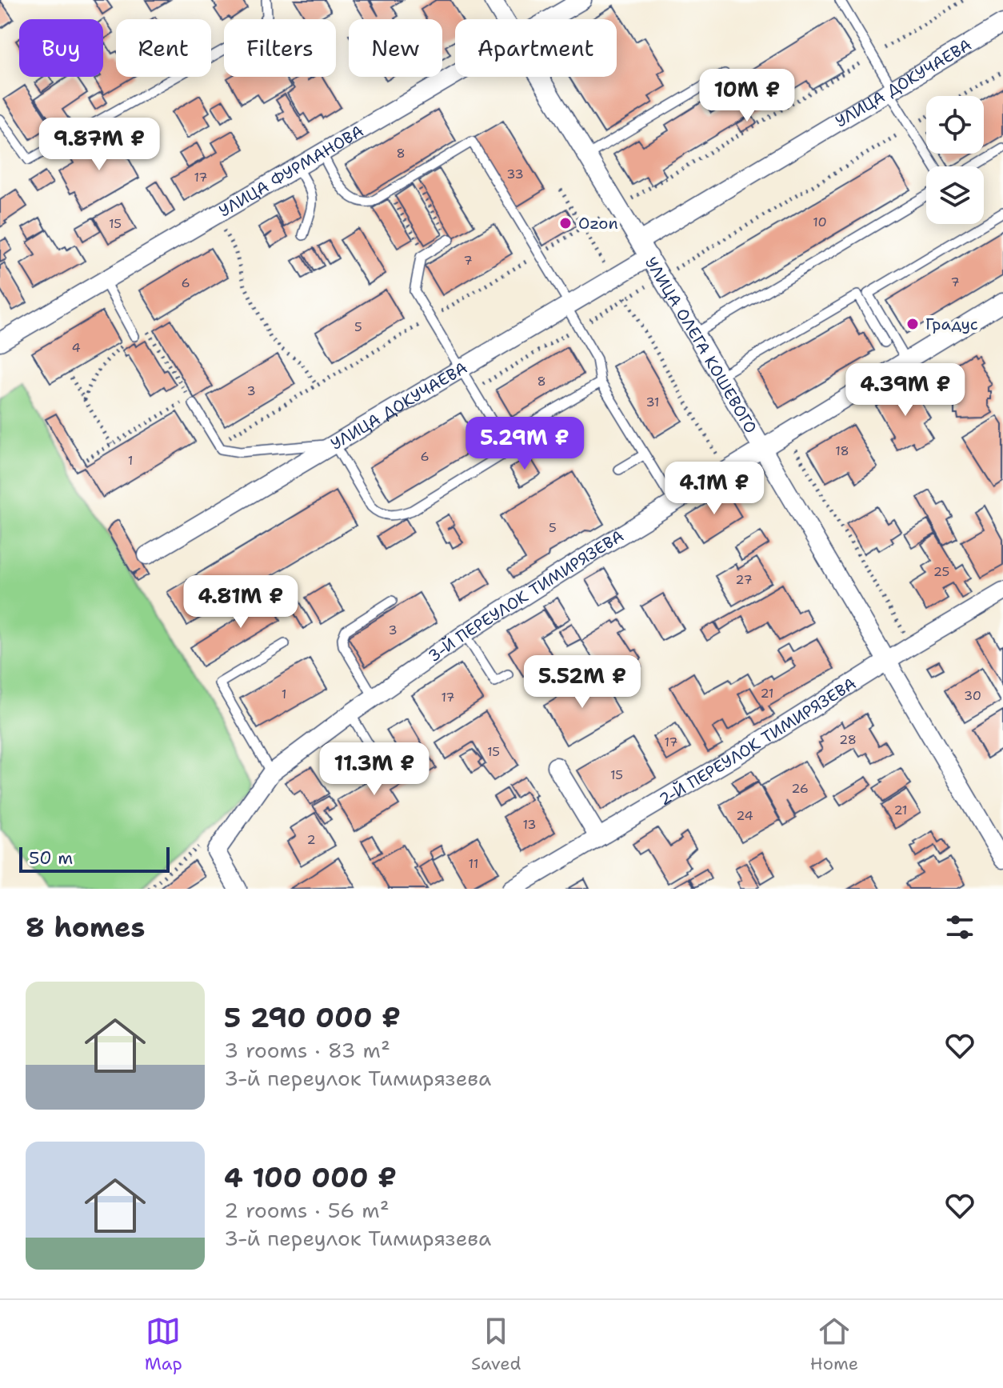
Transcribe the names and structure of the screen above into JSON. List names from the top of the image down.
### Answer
{
  "streets": {
    "street": [
      "УЛИЦА ДОКУЧАЕВА",
      "УЛИЦА ФУРМАНОВА",
      "УЛИЦА ОЛЕГА КОШЕВОГО",
      "3-Й ПЕРЕУЛОК ТИМИРЯЗЕВА",
      "2-Й ПЕРЕУЛОК ТИМИРЯЗЕВА"
    ]
  },
  "crossings": [
    ["УЛИЦА ДОКУЧАЕВА", "УЛИЦА ОЛЕГА КОШЕВОГО"],
    ["УЛИЦА ОЛЕГА КОШЕВОГО", "3-Й ПЕРЕУЛОК ТИМИРЯЗЕВА"],
    ["УЛИЦА ОЛЕГА КОШЕВОГО", "2-Й ПЕРЕУЛОК ТИМИРЯЗЕВА"]
  ],
  "places": ["Ozon", "Градус"],
  "house_numbers": [
    "8",
    "33",
    "17",
    "10",
    "15",
    "7",
    "7",
    "6",
    "5",
    "4",
    "8",
    "3",
    "31",
    "18",
    "6",
    "1",
    "5",
    "25",
    "27",
    "3",
    "21",
    "1",
    "30",
    "17",
    "28",
    "17",
    "15",
    "15",
    "26",
    "21",
    "24",
    "13",
    "2",
    "11"
  ],
  "scale_bar": "50 m",
  "page": {
    "chip": [
      "Buy",
      "Rent",
      "Filters",
      "New",
      "Apartment"
    ],
    "price": [
      "10M ₽",
      "9.87M ₽",
      "4.39M ₽",
      "5.29M ₽",
      "4.1M ₽",
      "4.81M ₽",
      "5.52M ₽",
      "11.3M ₽"
    ],
    "scale": "50 m",
    "heading": "8 homes",
    "list": [
      {
        "name": "5 290 000 ₽",
        "note": "3 rooms · 83 m² · 3-й переулок Тимирязева"
      },
      {
        "name": "4 100 000 ₽",
        "note": "2 rooms · 56 m² · 3-й переулок Тимирязева"
      }
    ],
    "tabs": ["Map", "Saved", "Home"]
  }
}
